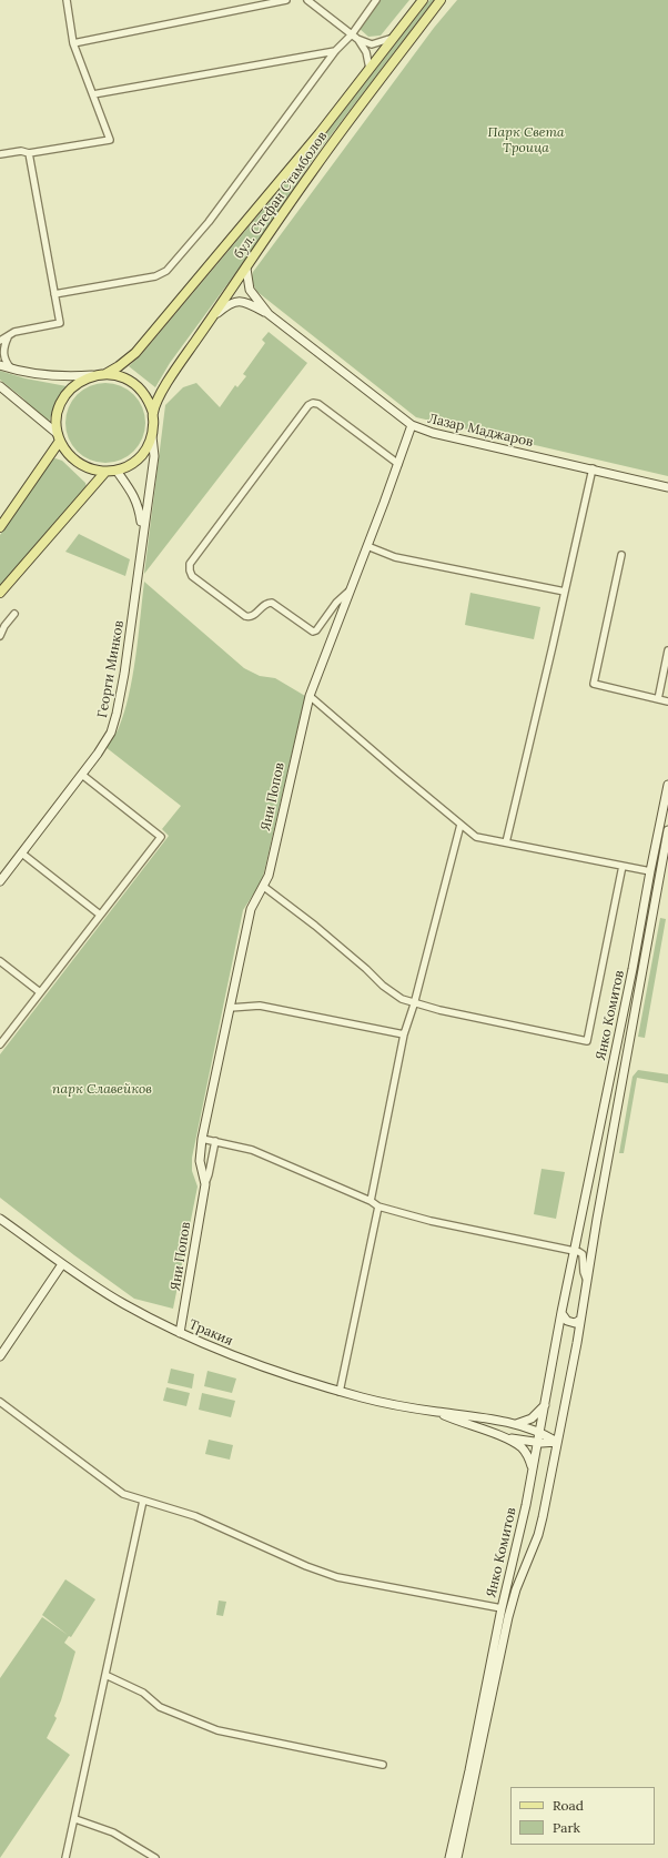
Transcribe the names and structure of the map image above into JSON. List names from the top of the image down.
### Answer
{
  "streets": {
    "main road": [
      "бул. Стефан Стамболов",
      "Лазар Маджаров",
      "Георги Минков",
      "Яни Попов",
      "Янко Комитов",
      "Тракия"
    ]
  },
  "crossings": [
    ["бул. Стефан Стамболов", "Лазар Маджаров"],
    ["бул. Стефан Стамболов", "Георги Минков"],
    ["Лазар Маджаров", "Яни Попов"],
    ["Яни Попов", "Тракия"],
    ["Янко Комитов", "Тракия"]
  ],
  "parks": ["Парк Света Троица", "парк Славейков"],
  "legend": ["Road", "Park"]
}
